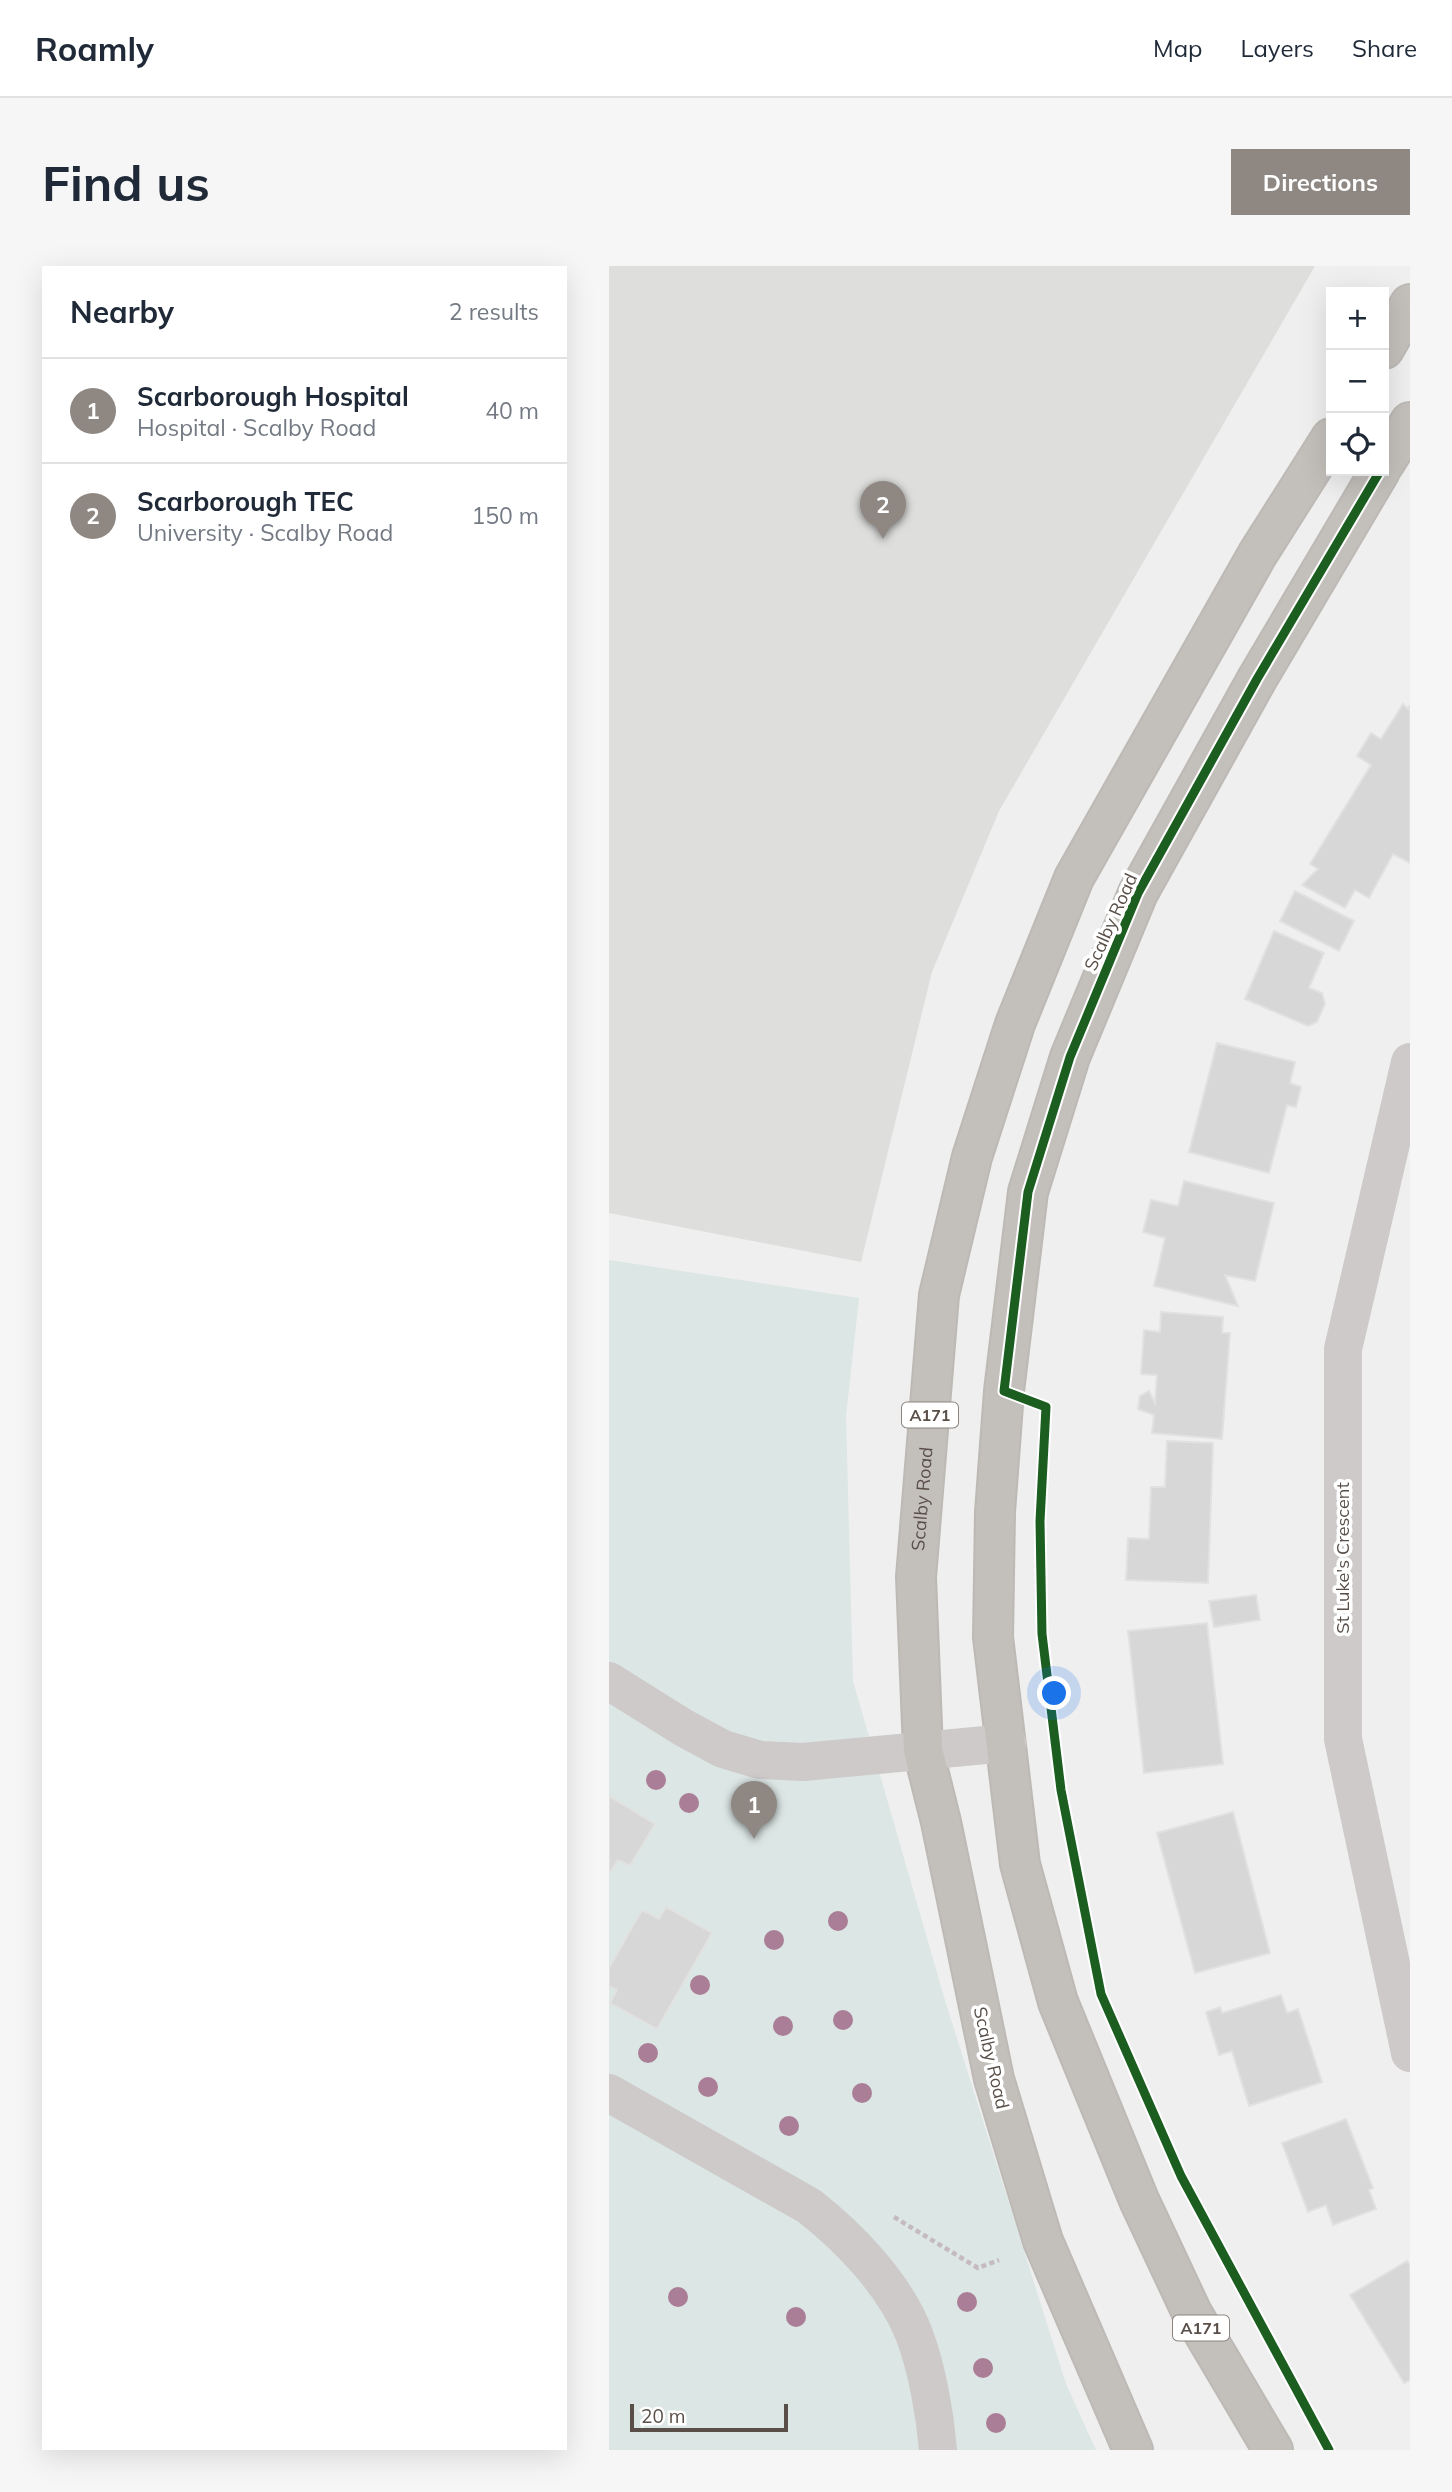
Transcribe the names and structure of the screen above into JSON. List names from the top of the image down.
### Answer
{
  "streets": {
    "highway": ["Scalby Road", "A171"],
    "street": ["St Luke's Crescent"]
  },
  "scale_bar": "20 m",
  "page": {
    "header": "Roamly",
    "nav": ["Map", "Layers", "Share"],
    "buttons": "Directions",
    "title": "Find us",
    "heading": ["Nearby", "2 results"],
    "map_buttons": ["+", "−"],
    "list": [
      {
        "mark": "1",
        "name": "Scarborough Hospital",
        "note": "Hospital · Scalby Road",
        "value": "40 m"
      },
      {
        "mark": "2",
        "name": "Scarborough TEC",
        "note": "University · Scalby Road",
        "value": "150 m"
      }
    ],
    "pins": ["2", "1"],
    "scale": "20 m"
  }
}
